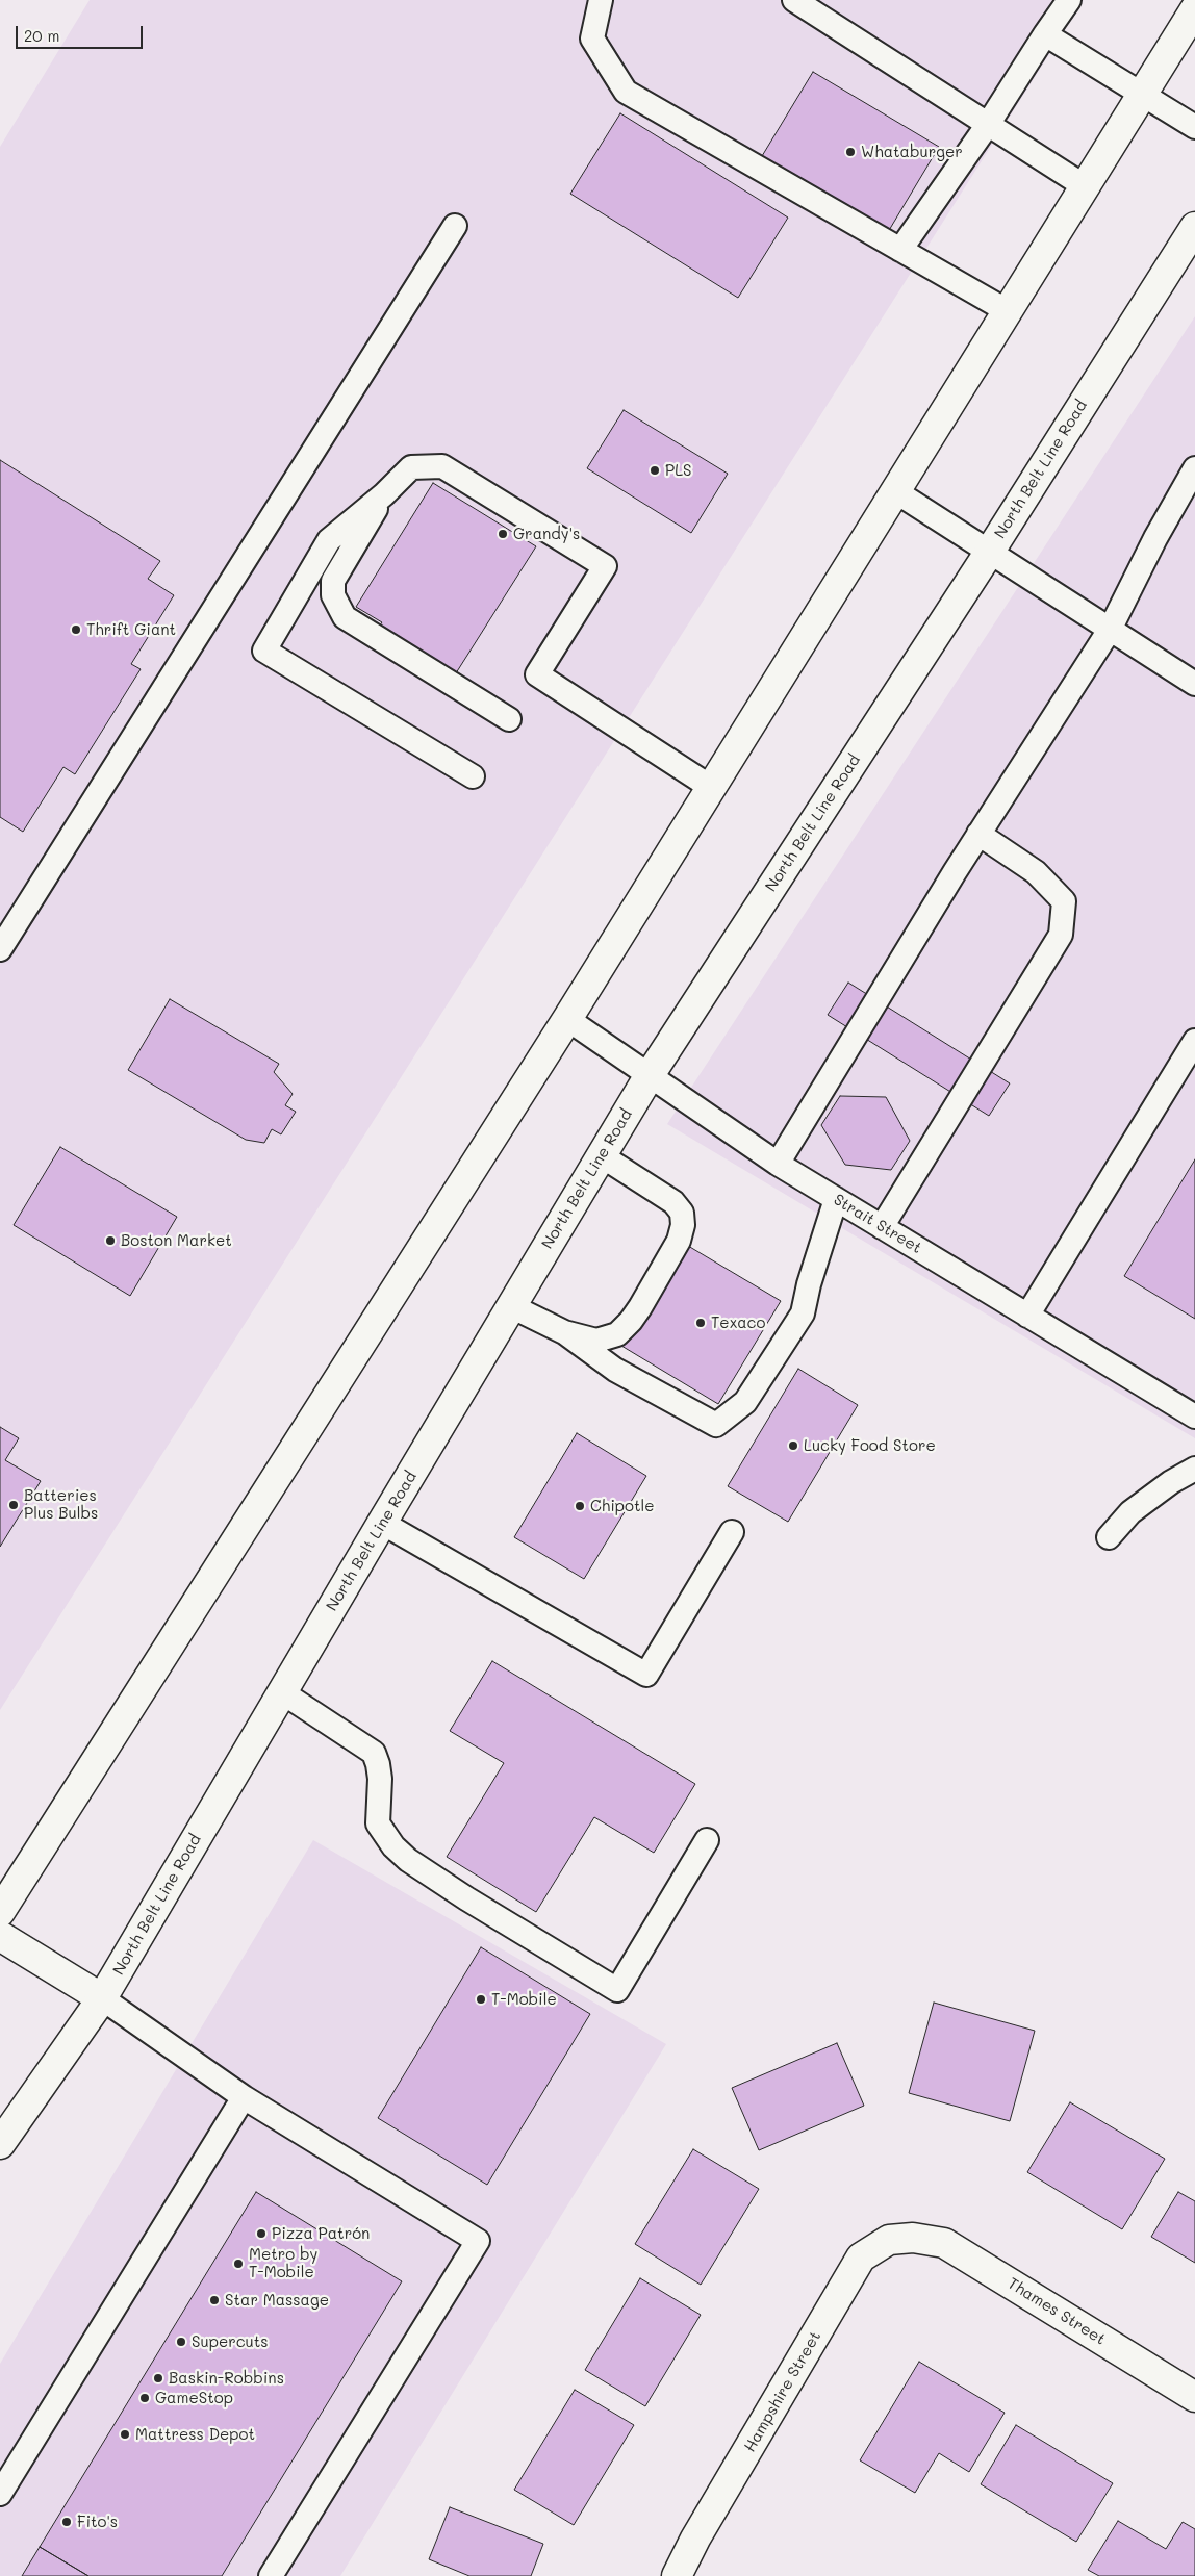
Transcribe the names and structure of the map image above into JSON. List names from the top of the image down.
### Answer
{
  "streets": {
    "main road": ["North Belt Line Road", "Thames Street", "Hampshire Street"],
    "lane": ["Strait Street"]
  },
  "crossings": [
    ["North Belt Line Road", "Strait Street"],
    ["Thames Street", "Hampshire Street"]
  ],
  "places": [
    "Whataburger",
    "PLS",
    "Grandy's",
    "Thrift Giant",
    "Boston Market",
    "Texaco",
    "Lucky Food Store",
    "Batteries Plus Bulbs",
    "Chipotle",
    "T-Mobile",
    "Pizza Patrón",
    "Metro by T-Mobile",
    "Star Massage",
    "Supercuts",
    "Baskin-Robbins",
    "GameStop",
    "Mattress Depot",
    "Fito's"
  ],
  "scale_bar": "20 m"
}
